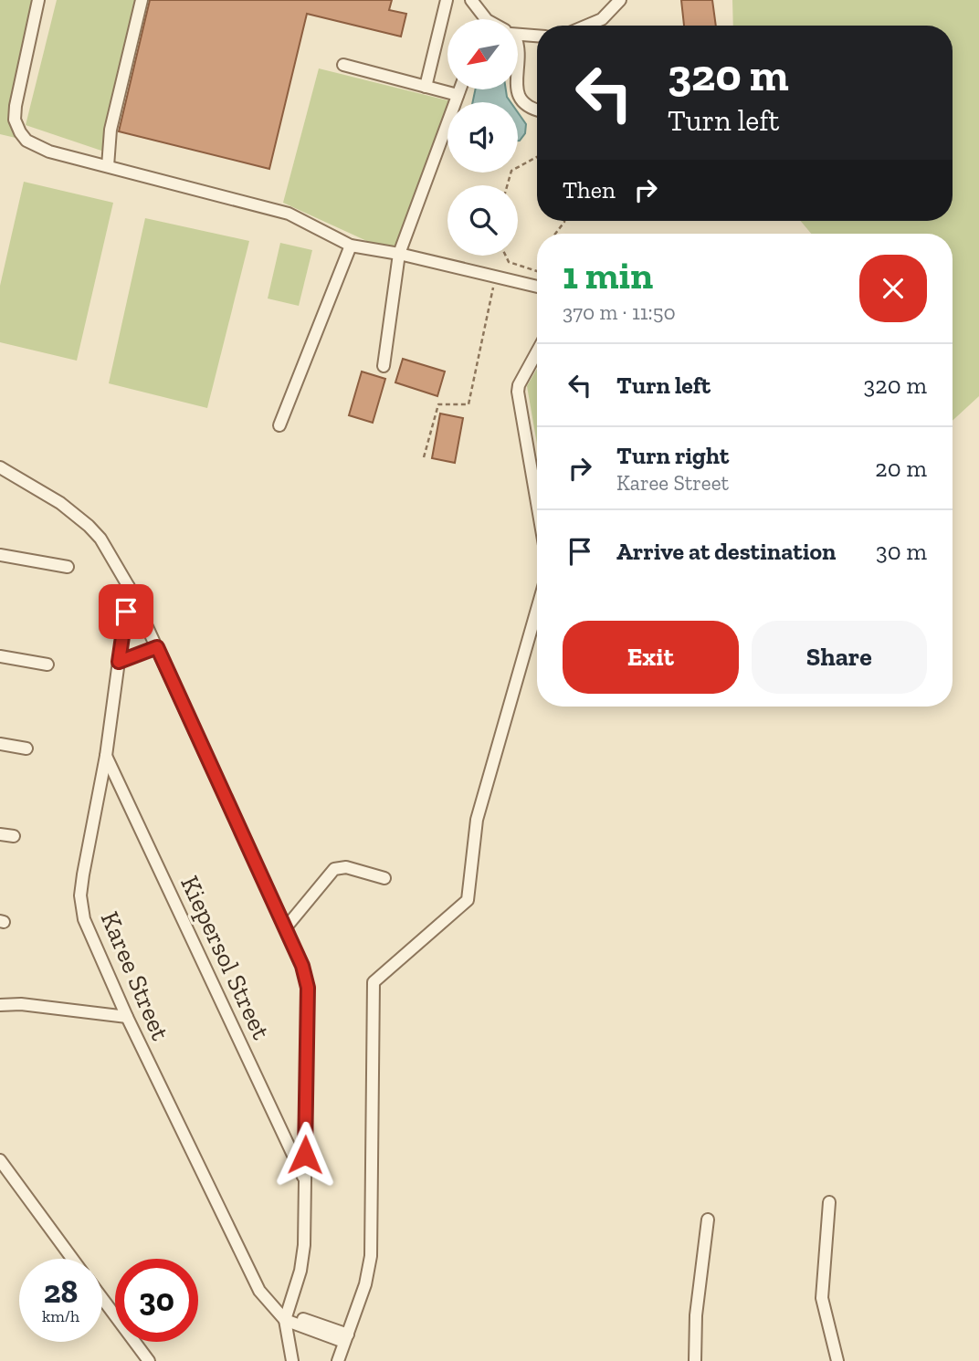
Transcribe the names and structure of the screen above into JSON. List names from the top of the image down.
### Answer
{
  "streets": {
    "street": ["Kiepersol Street", "Karee Street"]
  },
  "crossings": [
    ["Kiepersol Street", "Karee Street"]
  ],
  "north": "bottom left",
  "page": {
    "turn": ["320 m", "Turn left"],
    "then": "Then",
    "heading": ["1 min", "370 m · 11:50"],
    "list": [
      {
        "name": "Turn left",
        "value": "320 m"
      },
      {
        "name": "Turn right",
        "note": "Karee Street",
        "value": "20 m"
      },
      {
        "name": "Arrive at destination",
        "value": "30 m"
      }
    ],
    "buttons": ["Exit", "Share"],
    "speed": "28 km/h",
    "limit": "30"
  }
}
